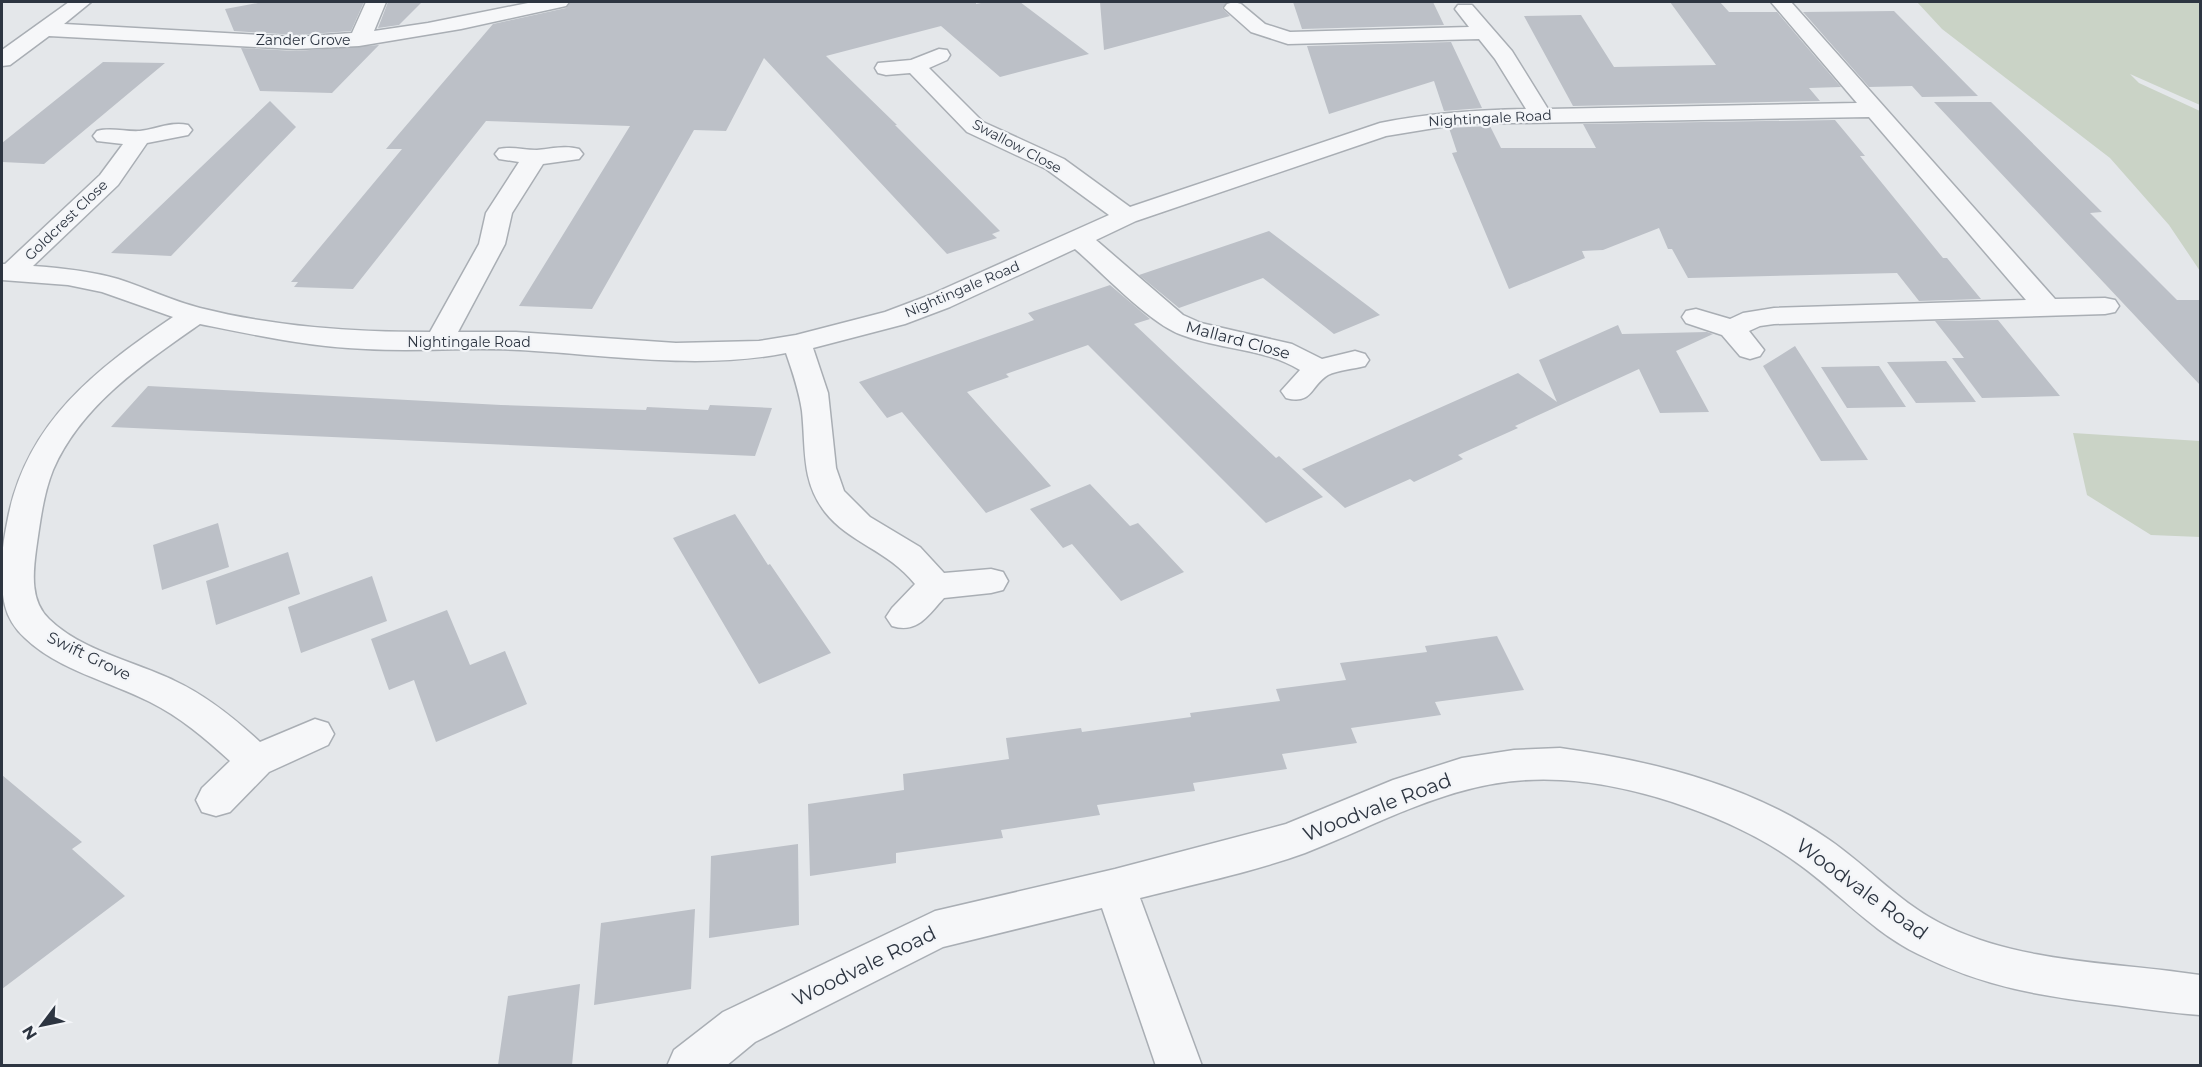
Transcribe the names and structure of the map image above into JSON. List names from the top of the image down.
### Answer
{
  "streets": {
    "street": [
      "Zander Grove",
      "Nightingale Road",
      "Swallow Close",
      "Goldcrest Close",
      "Mallard Close",
      "Swift Grove",
      "Woodvale Road"
    ]
  },
  "crossings": [
    ["Nightingale Road", "Swallow Close"],
    ["Nightingale Road", "Goldcrest Close"],
    ["Nightingale Road", "Mallard Close"],
    ["Nightingale Road", "Swift Grove"]
  ],
  "north": "bottom left"
}
